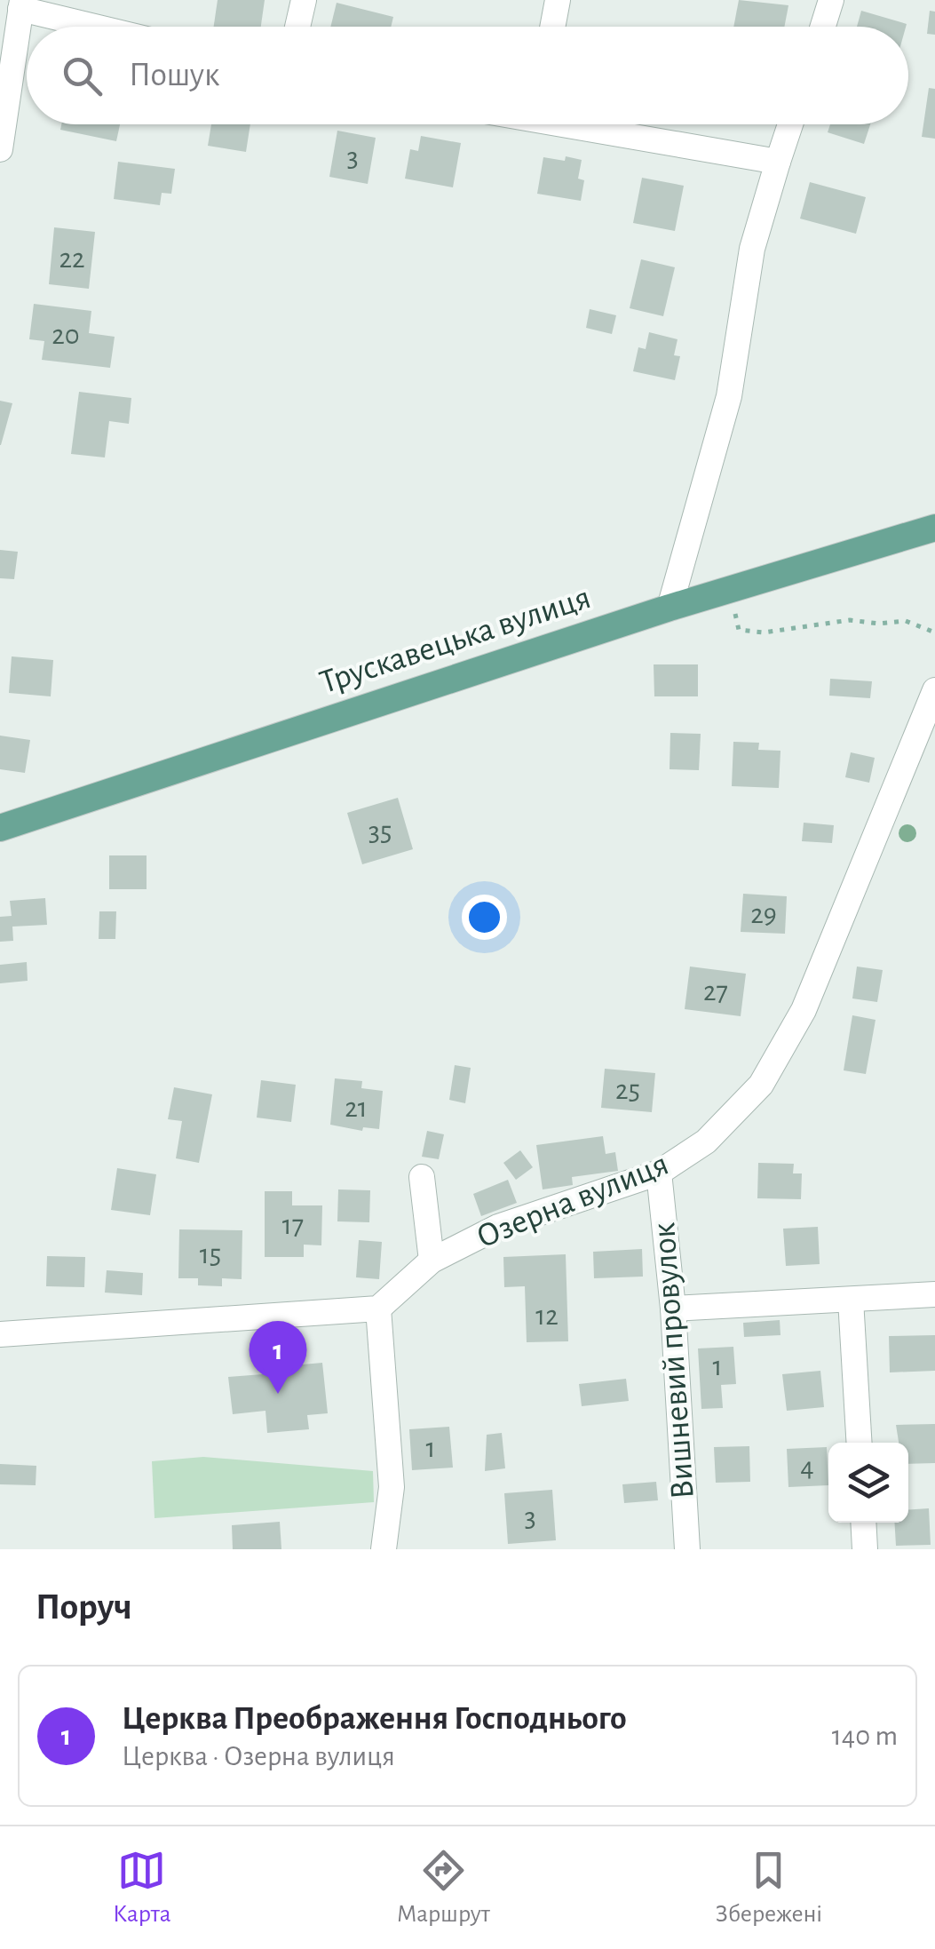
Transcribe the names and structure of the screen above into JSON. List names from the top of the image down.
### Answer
{
  "streets": {
    "main road": ["Трускавецька вулиця"],
    "street": ["Озерна вулиця", "Вишневий провулок"]
  },
  "crossings": [
    ["Озерна вулиця", "Вишневий провулок"]
  ],
  "house_numbers": [
    "3",
    "22",
    "20",
    "35",
    "29",
    "27",
    "25",
    "21",
    "17",
    "15",
    "12",
    "1",
    "1",
    "4",
    "3"
  ],
  "page": {
    "search": "Пошук",
    "pins": "1",
    "heading": "Поруч",
    "list": [
      {
        "mark": "1",
        "name": "Церква Преображення Господнього",
        "note": "Церква · Озерна вулиця",
        "value": "140 m"
      }
    ],
    "nav": ["Карта", "Маршрут", "Збережені"]
  }
}
